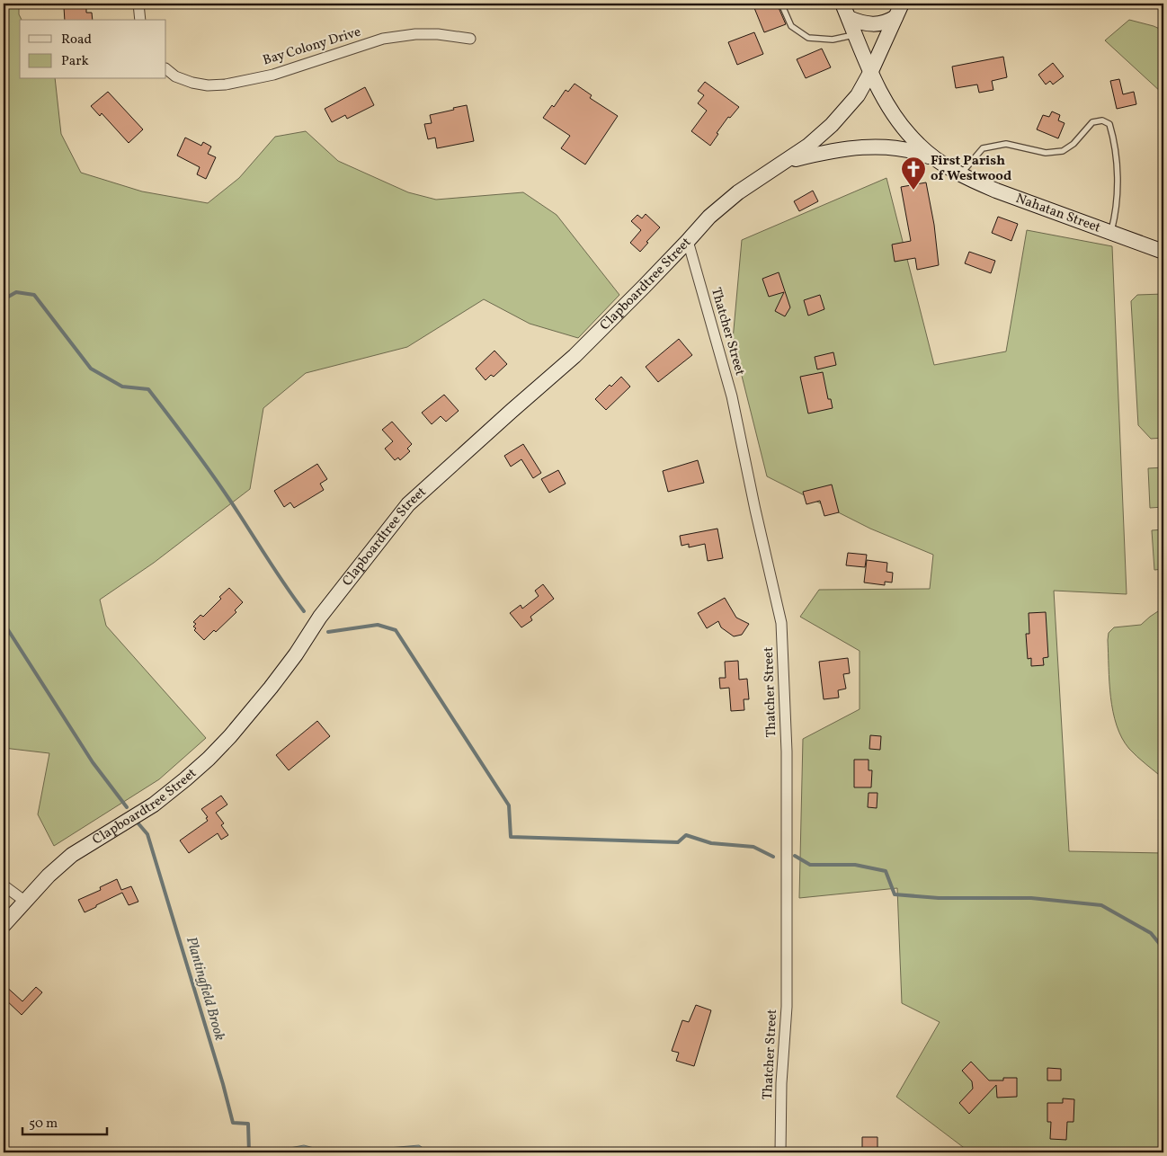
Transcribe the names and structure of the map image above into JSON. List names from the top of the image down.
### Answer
{
  "streets": {
    "main road": ["Nahatan Street", "Clapboardtree Street"],
    "street": ["Bay Colony Drive", "Thatcher Street"]
  },
  "crossings": [
    ["Nahatan Street", "Clapboardtree Street"],
    ["Clapboardtree Street", "Thatcher Street"]
  ],
  "water": ["Plantingfield Brook"],
  "places": {
    "church": ["First Parish of Westwood"]
  },
  "legend": ["Road", "Park"],
  "scale_bar": "50 m"
}
